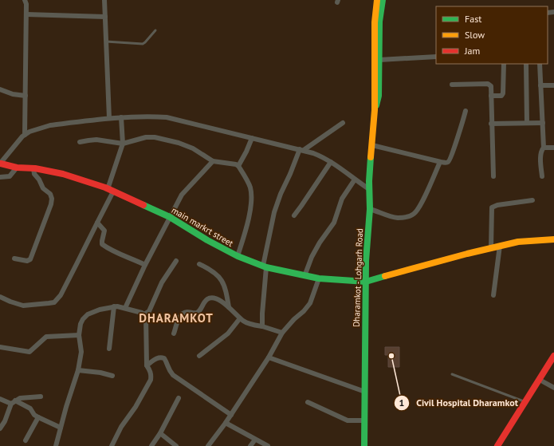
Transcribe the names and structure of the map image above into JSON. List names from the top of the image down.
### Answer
{
  "streets": {
    "street": ["main markrt street", "Dharamkot - Lohgarh Road"]
  },
  "crossings": [
    ["main markrt street", "Dharamkot - Lohgarh Road"]
  ],
  "districts": ["DHARAMKOT"],
  "places": ["Civil Hospital Dharamkot"],
  "legend": ["Fast", "Slow", "Jam"]
}
